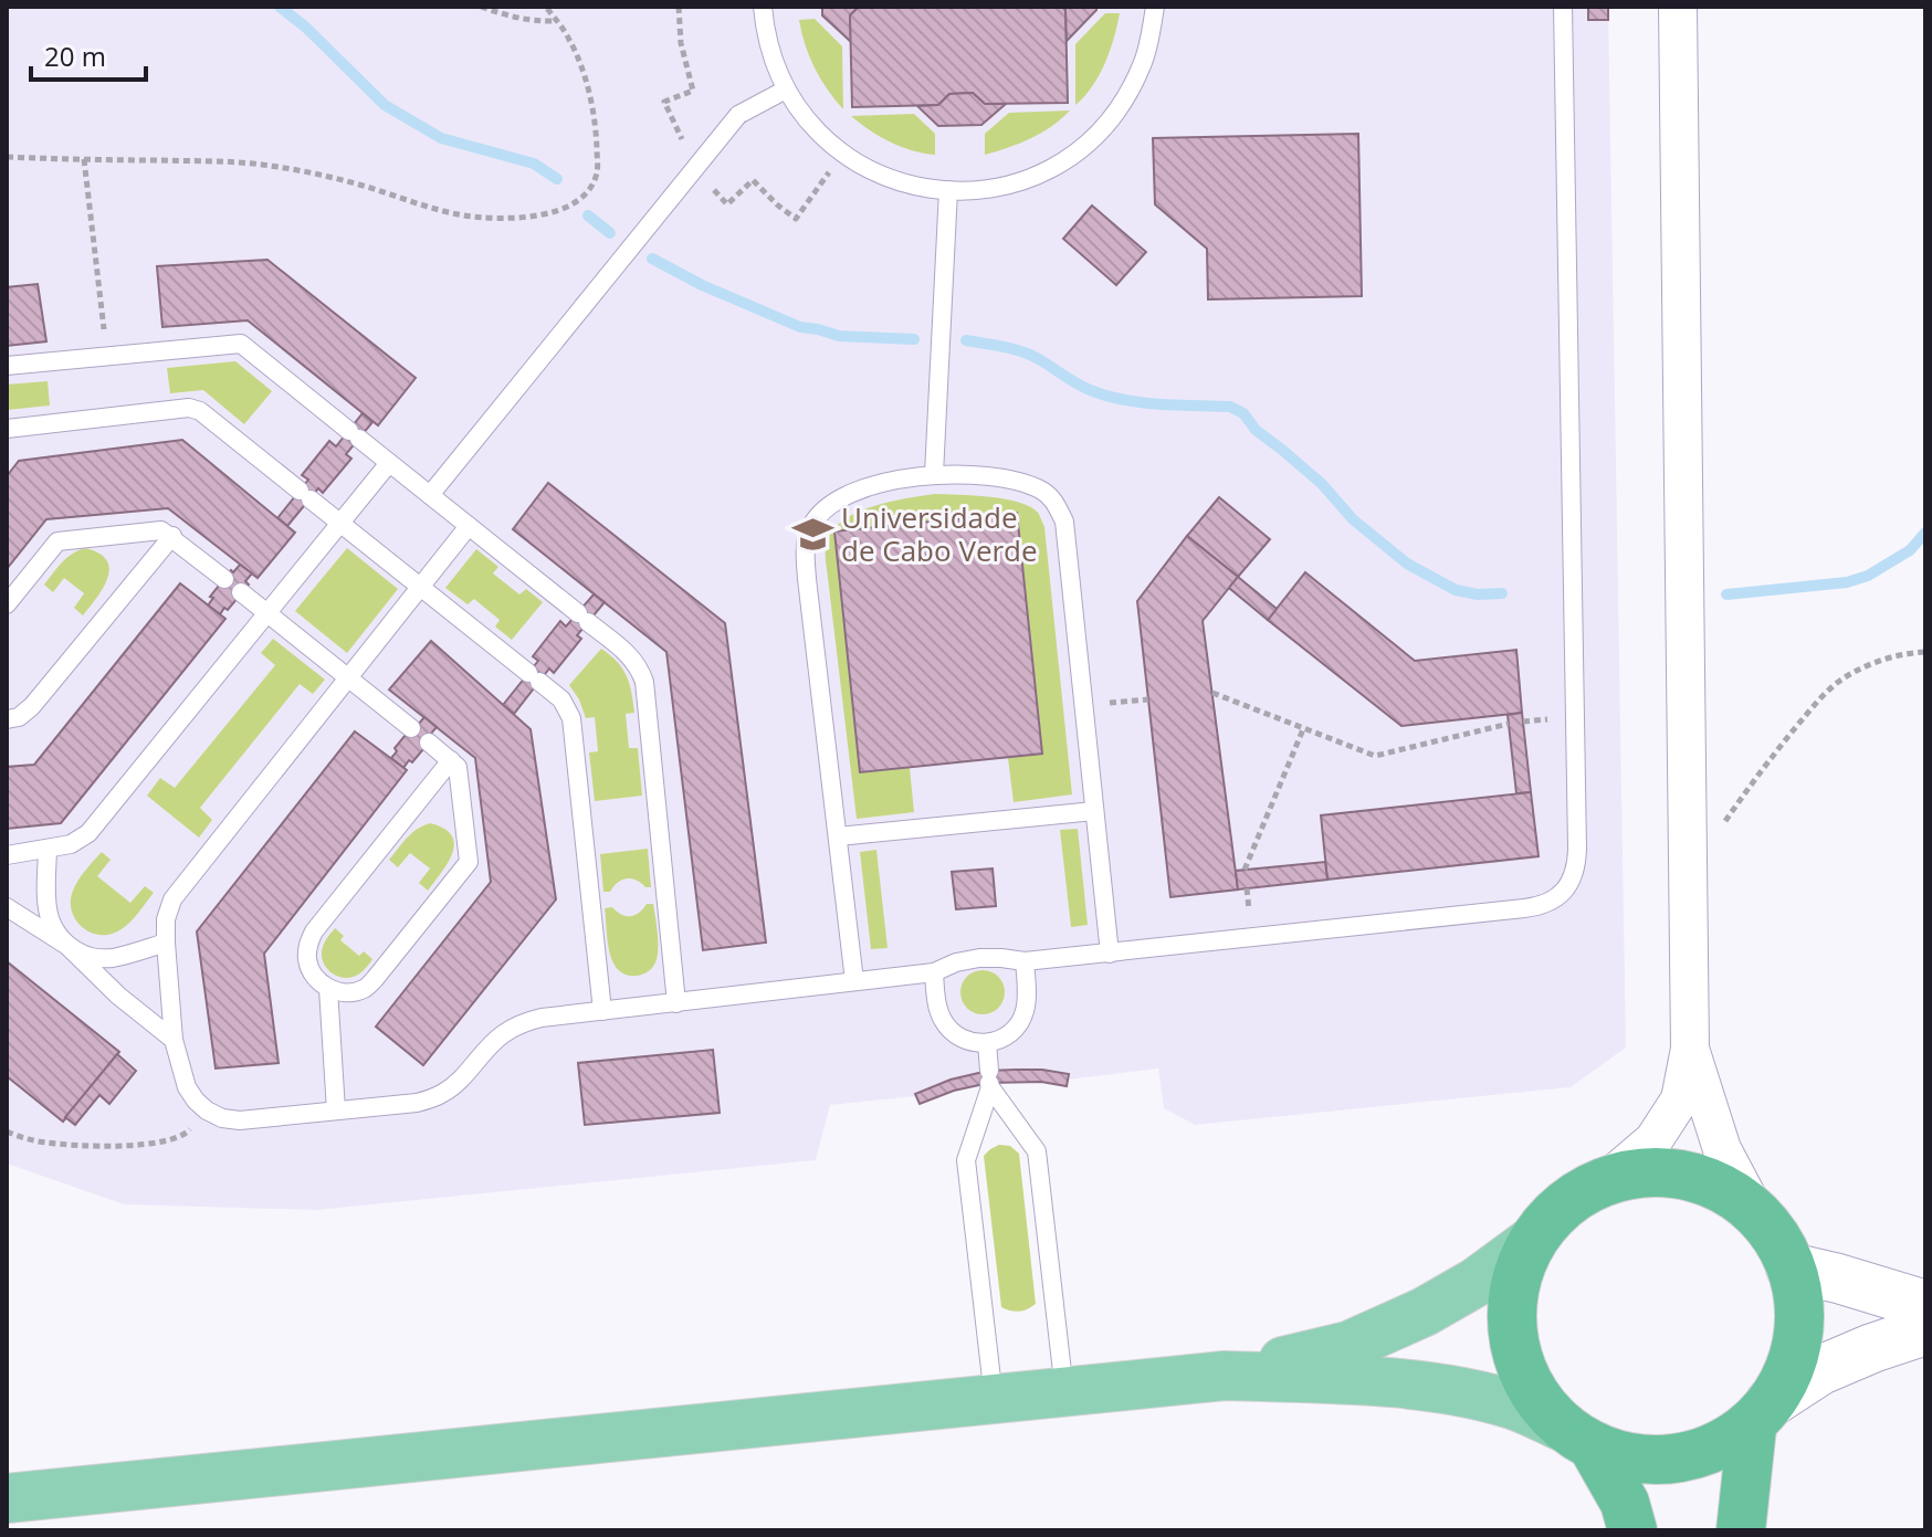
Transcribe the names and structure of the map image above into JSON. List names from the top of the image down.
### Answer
{
  "places": {
    "school or university": ["Universidade de Cabo Verde"]
  },
  "scale_bar": "20 m"
}
